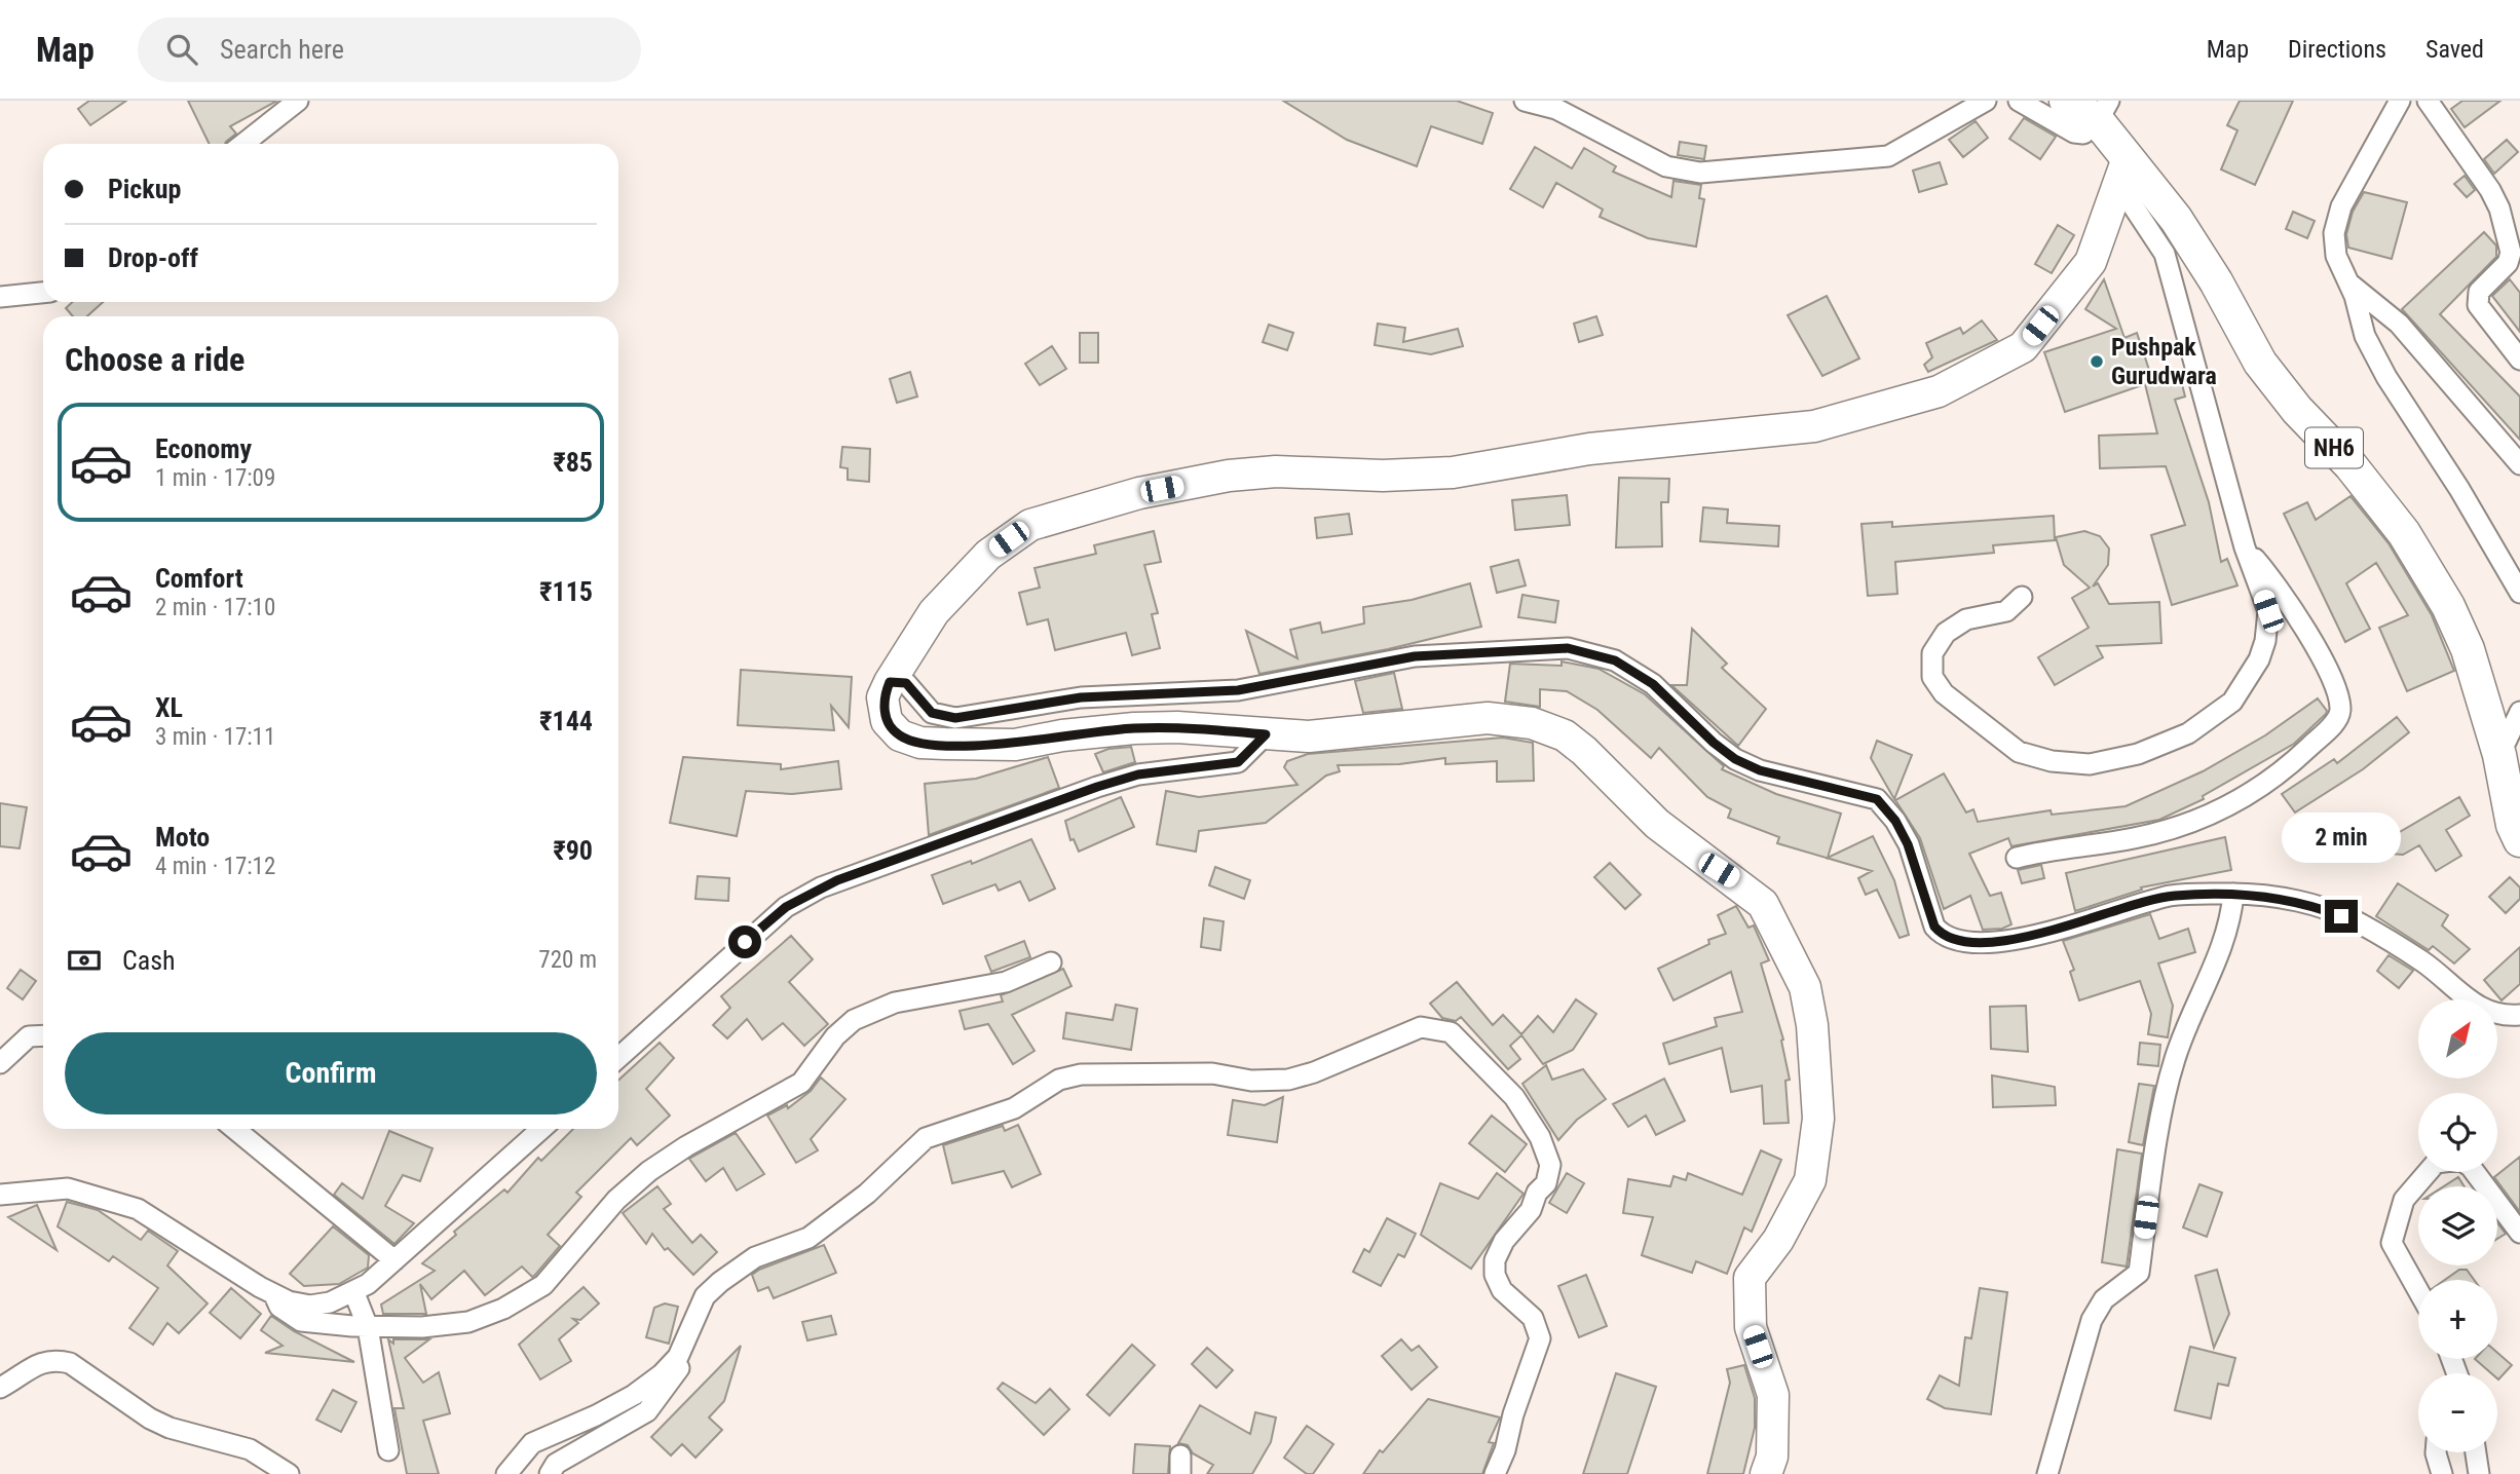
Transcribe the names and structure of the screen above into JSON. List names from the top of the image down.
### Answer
{
  "streets": {
    "highway": ["NH6"]
  },
  "places": ["Pushpak Gurudwara"],
  "north": "top right",
  "page": {
    "header": "Map",
    "search": "Search here",
    "nav": ["Map", "Directions", "Saved"],
    "banner": ["Pickup", "Drop-off"],
    "heading": "Choose a ride",
    "list": [
      {
        "name": "Economy",
        "note": "1 min · 17:09",
        "value": "₹85"
      },
      {
        "name": "Comfort",
        "note": "2 min · 17:10",
        "value": "₹115"
      },
      {
        "name": "XL",
        "note": "3 min · 17:11",
        "value": "₹144"
      },
      {
        "name": "Moto",
        "note": "4 min · 17:12",
        "value": "₹90"
      }
    ],
    "bubble": "2 min",
    "pay": ["Cash", "720 m"],
    "map_buttons": ["+", "−"],
    "buttons": "Confirm"
  }
}
